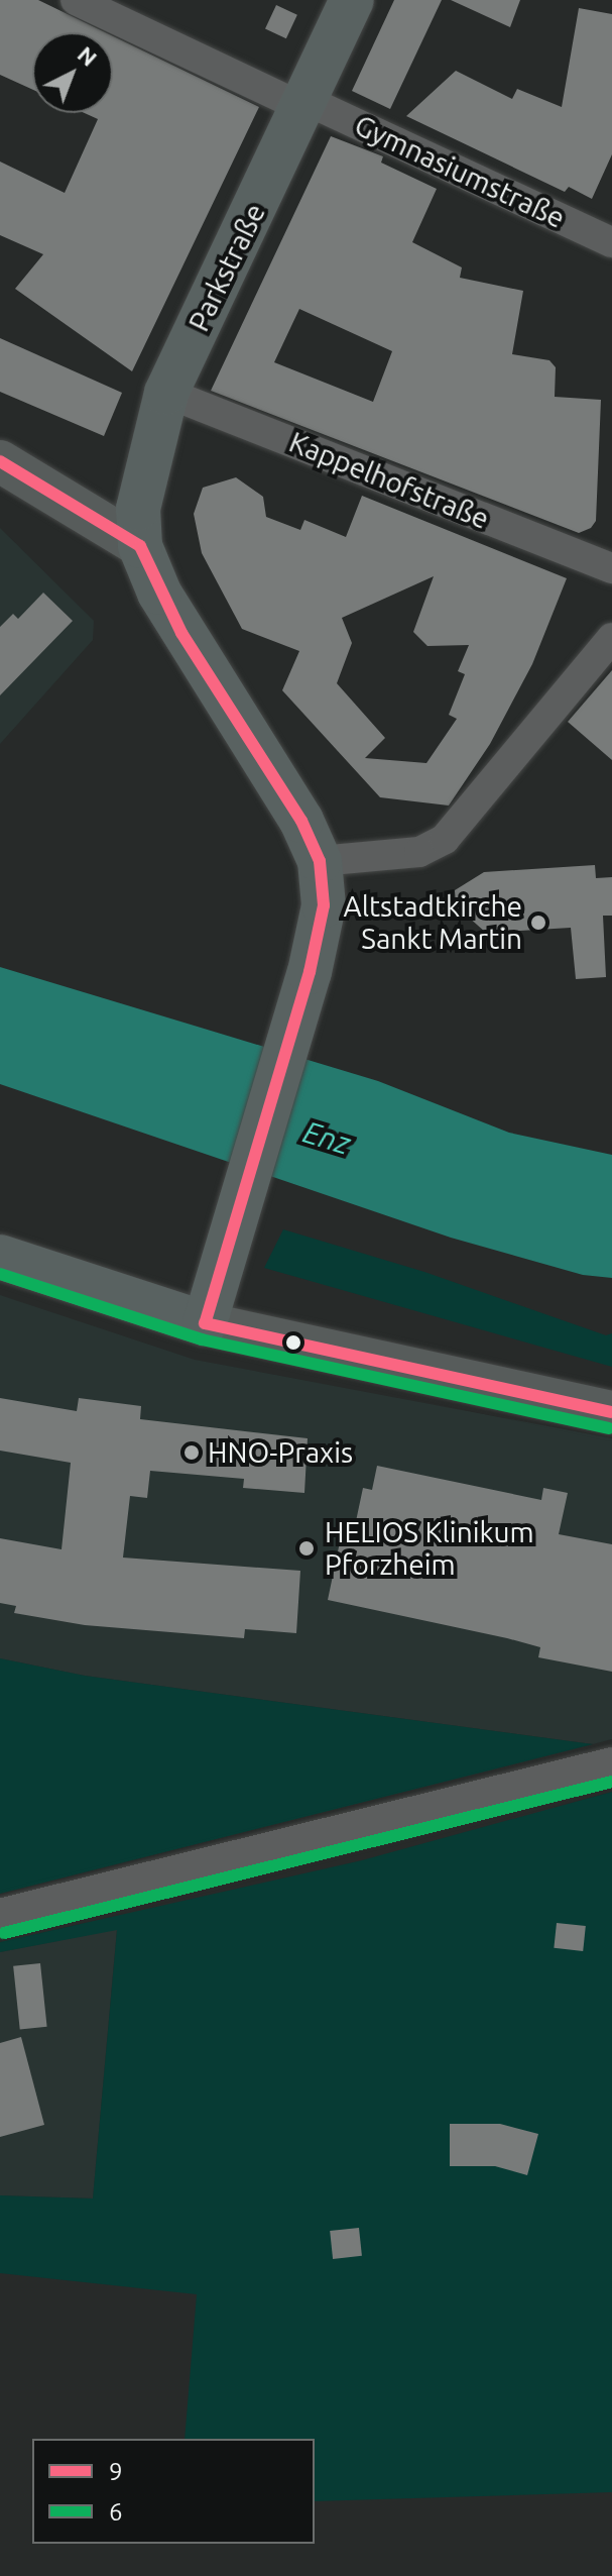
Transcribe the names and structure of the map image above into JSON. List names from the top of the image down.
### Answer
{
  "streets": {
    "main road": ["Parkstraße"],
    "street": ["Gymnasiumstraße", "Kappelhofstraße"]
  },
  "crossings": [
    ["Gymnasiumstraße", "Parkstraße"],
    ["Parkstraße", "Kappelhofstraße"]
  ],
  "water": ["Enz"],
  "places": ["Altstadtkirche Sankt Martin", "HNO-Praxis", "HELIOS Klinikum Pforzheim"],
  "lines": ["transit line 9", "transit line 6"],
  "legend": ["9", "6"],
  "north": "top right"
}
